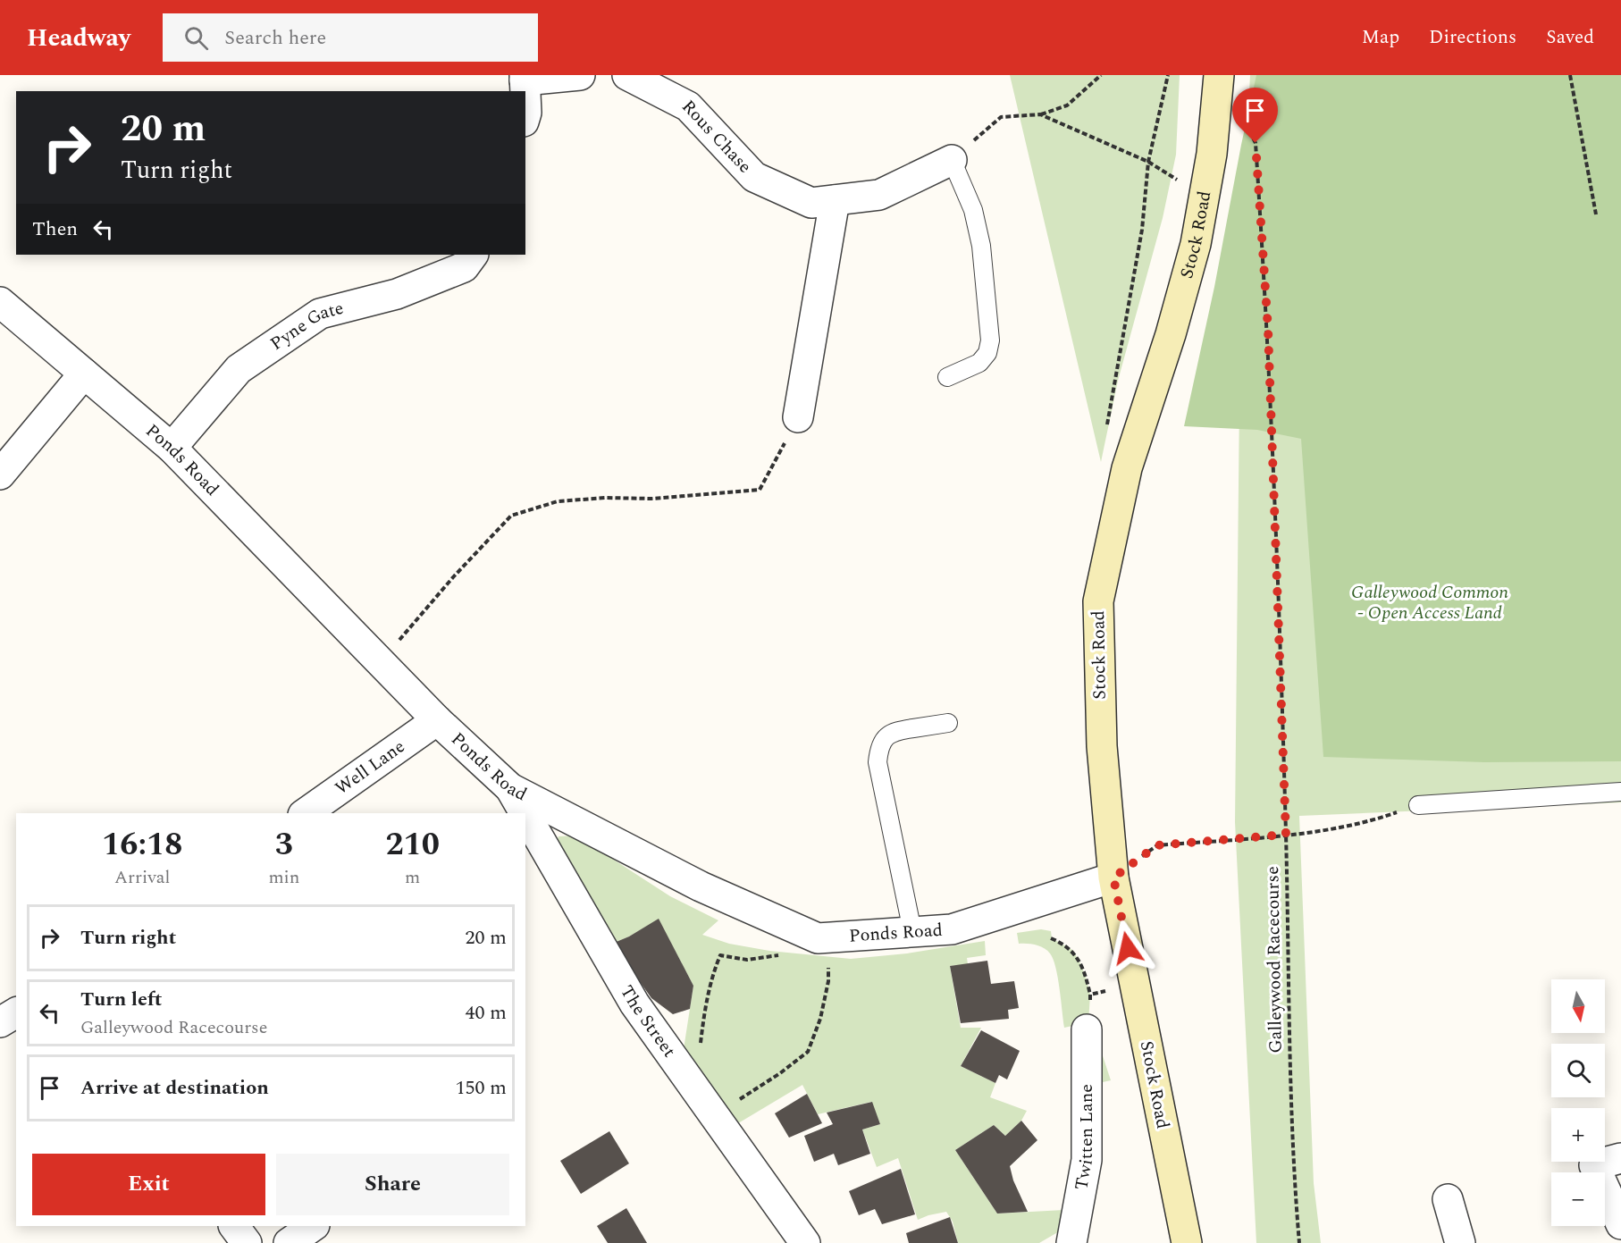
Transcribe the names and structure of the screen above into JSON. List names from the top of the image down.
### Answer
{
  "streets": {
    "main road": ["Stock Road"],
    "street": [
      "Rous Chase",
      "Pyne Gate",
      "Ponds Road",
      "Well Lane",
      "The Street",
      "Twitten Lane"
    ],
    "path": ["Galleywood Racecourse"]
  },
  "crossings": [
    ["Stock Road", "Ponds Road"],
    ["Pyne Gate", "Ponds Road"],
    ["Ponds Road", "Well Lane"],
    ["Ponds Road", "The Street"]
  ],
  "parks": ["Galleywood Common - Open Access Land"],
  "north": "bottom",
  "page": {
    "header": "Headway",
    "search": "Search here",
    "nav": ["Map", "Directions", "Saved"],
    "turn": ["20 m", "Turn right"],
    "then": "Then",
    "eta": [
      "16:18",
      "Arrival",
      "3",
      "min",
      "210",
      "m"
    ],
    "list": [
      {
        "name": "Turn right",
        "value": "20 m"
      },
      {
        "name": "Turn left",
        "note": "Galleywood Racecourse",
        "value": "40 m"
      },
      {
        "name": "Arrive at destination",
        "value": "150 m"
      }
    ],
    "map_buttons": ["+", "−"],
    "buttons": ["Exit", "Share"]
  }
}
